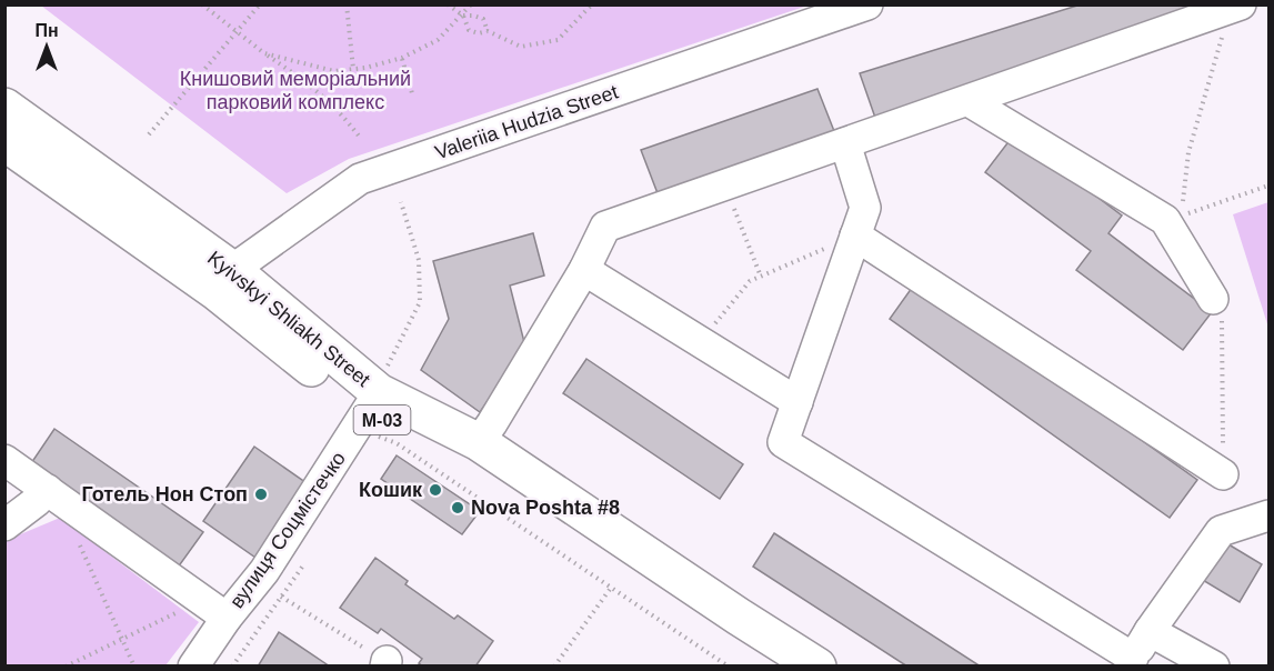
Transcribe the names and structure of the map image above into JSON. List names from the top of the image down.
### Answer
{
  "streets": {
    "highway": ["Kyivskyi Shliakh Street", "М-03"],
    "street": ["Valeriia Hudzia Street", "вулиця Соцмістечко"]
  },
  "crossings": [
    ["Valeriia Hudzia Street", "Kyivskyi Shliakh Street"],
    ["Kyivskyi Shliakh Street", "вулиця Соцмістечко"]
  ],
  "parks": ["Книшовий меморіальний парковий комплекс"],
  "places": ["Кошик", "Готель Нон Стоп", "Nova Poshta #8"],
  "north": "top"
}
